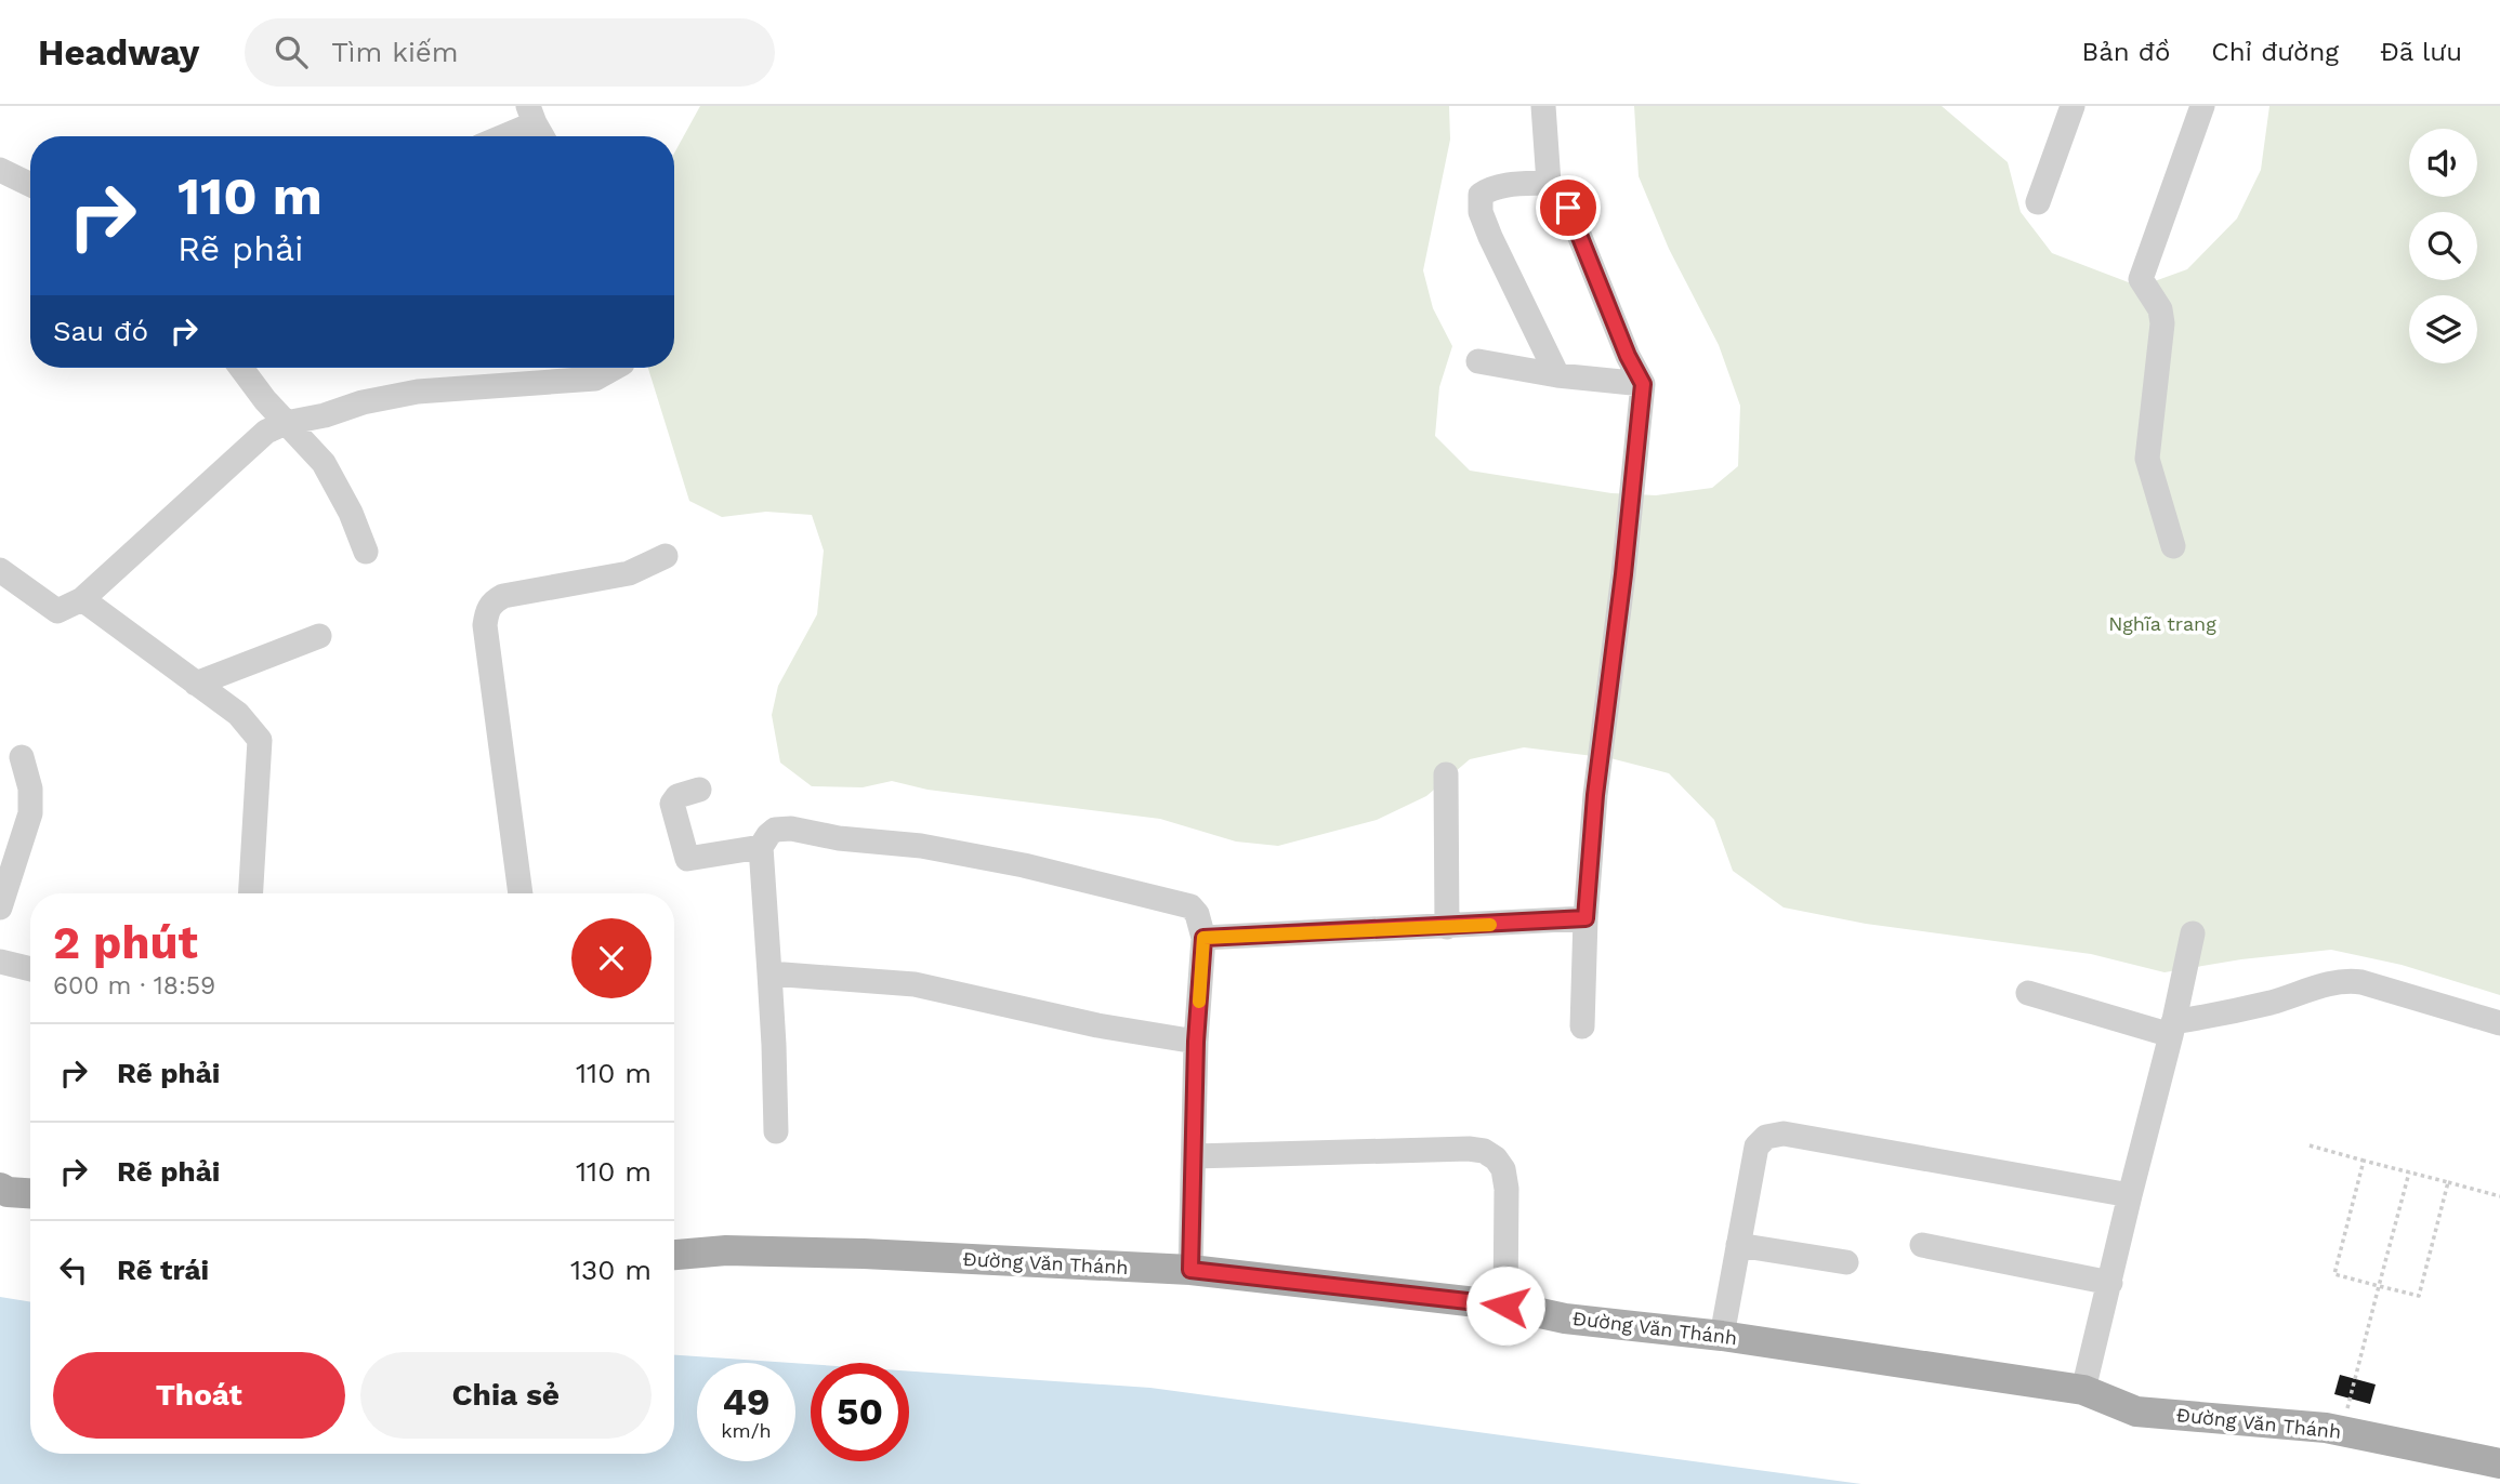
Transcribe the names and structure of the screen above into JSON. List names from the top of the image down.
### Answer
{
  "streets": {
    "main road": ["Đường Văn Thánh"]
  },
  "parks": ["Nghĩa trang"],
  "page": {
    "header": "Headway",
    "search": "Tìm kiếm",
    "nav": ["Bản đồ", "Chỉ đường", "Đã lưu"],
    "turn": ["110 m", "Rẽ phải"],
    "then": "Sau đó",
    "heading": ["2 phút", "600 m · 18:59"],
    "list": [
      {
        "name": "Rẽ phải",
        "value": "110 m"
      },
      {
        "name": "Rẽ phải",
        "value": "110 m"
      },
      {
        "name": "Rẽ trái",
        "value": "130 m"
      }
    ],
    "buttons": ["Thoát", "Chia sẻ"],
    "speed": "49 km/h",
    "limit": "50"
  }
}
